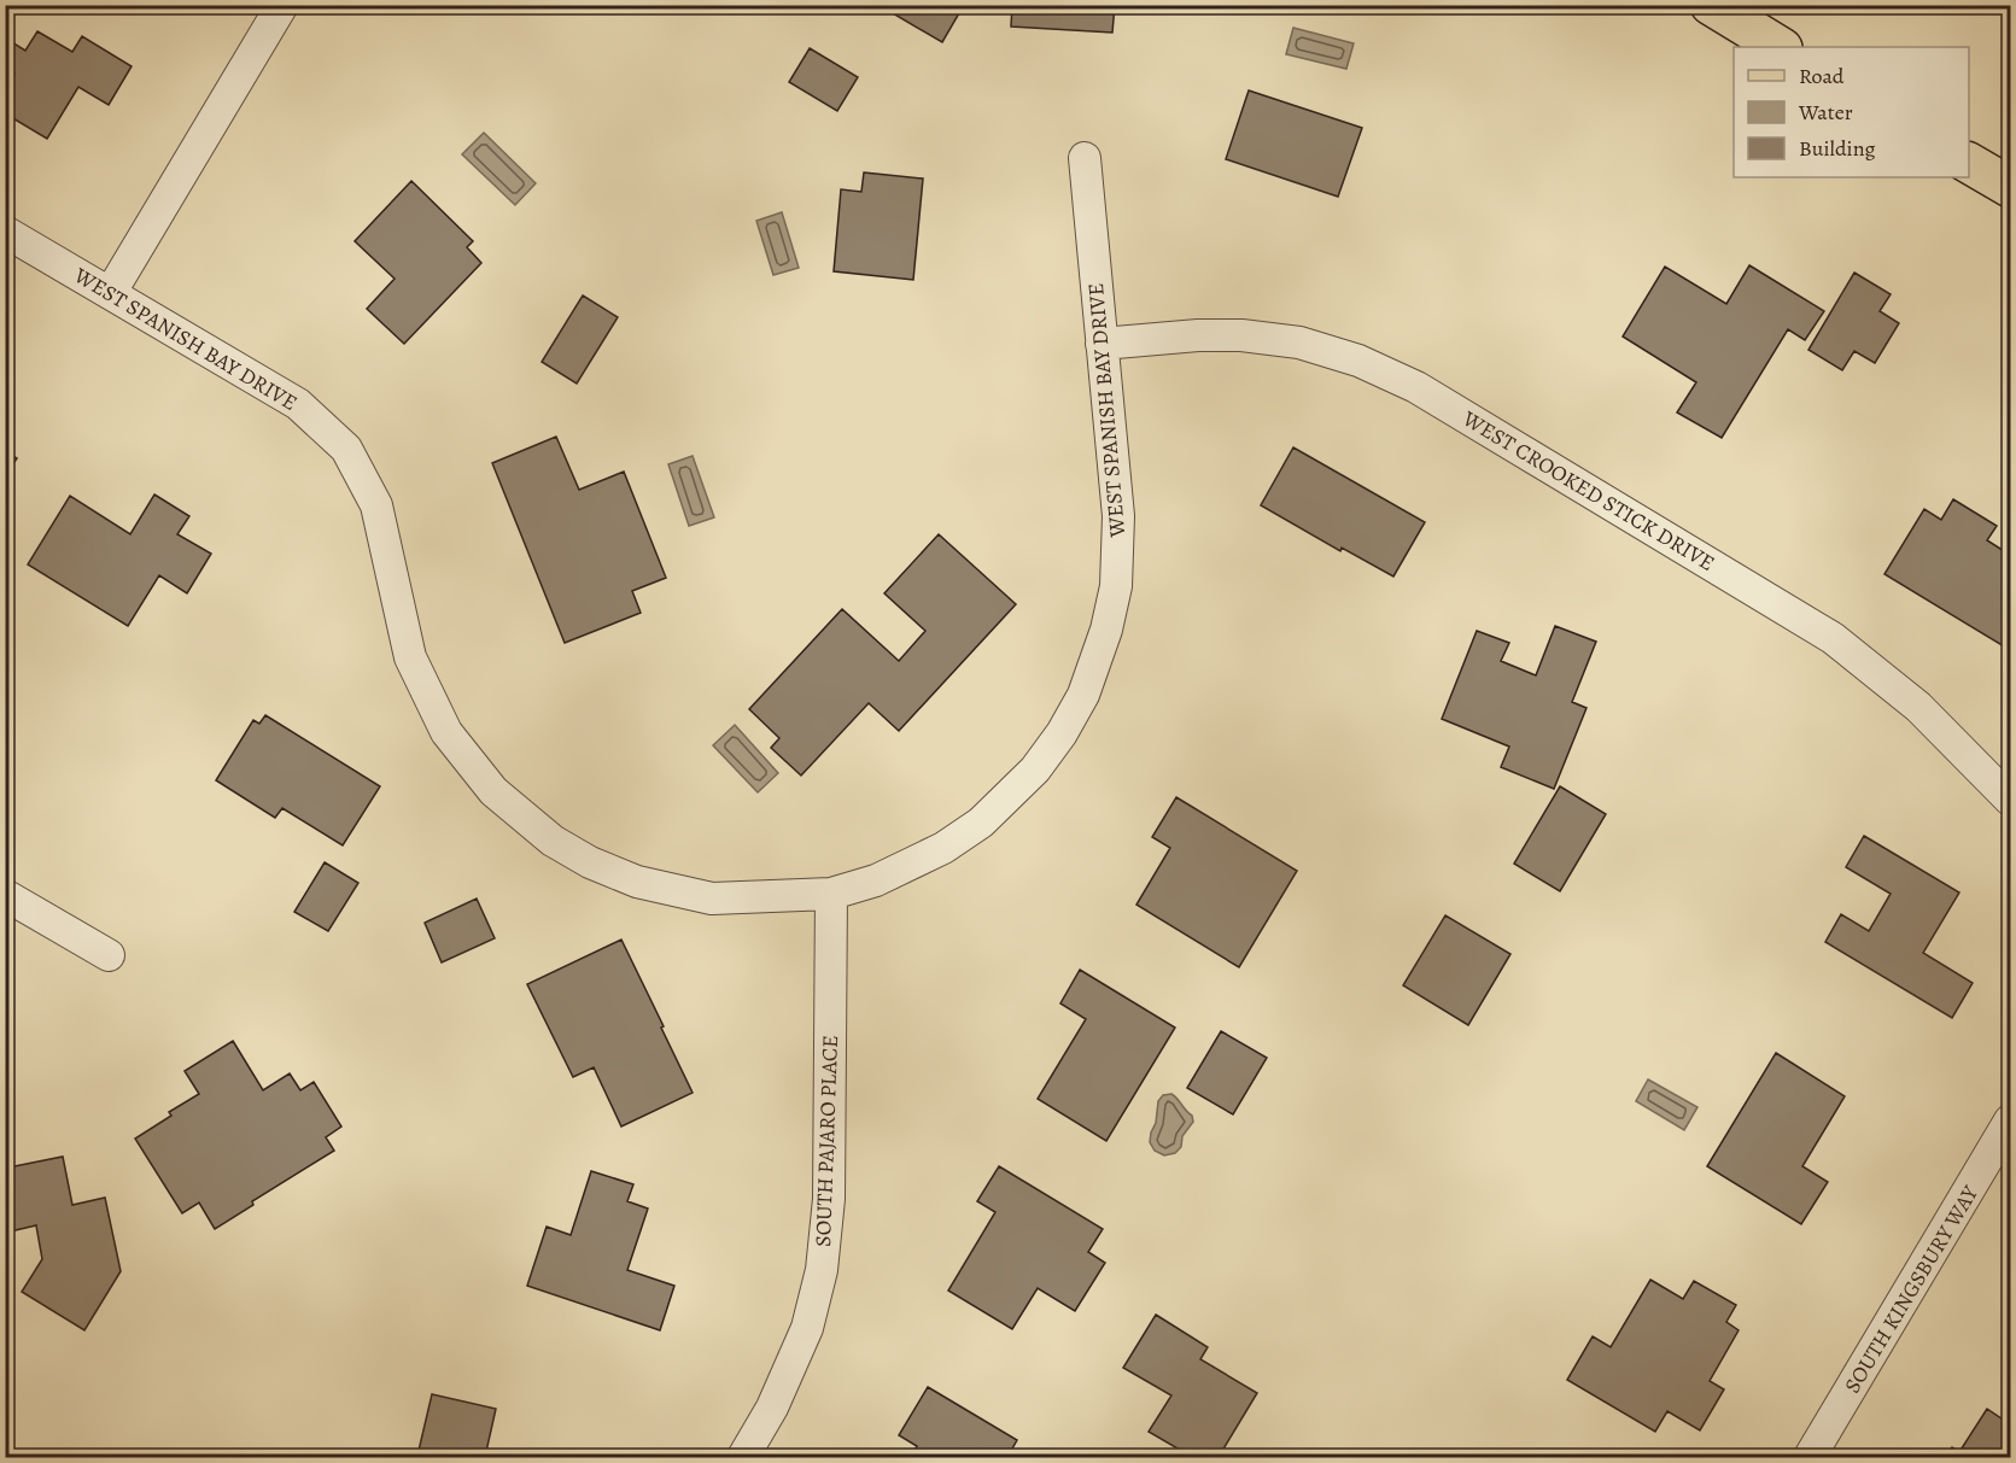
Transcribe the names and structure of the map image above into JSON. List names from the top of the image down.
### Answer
{
  "streets": {
    "street": [
      "WEST SPANISH BAY DRIVE",
      "WEST CROOKED STICK DRIVE",
      "SOUTH PAJARO PLACE",
      "SOUTH KINGSBURY WAY"
    ]
  },
  "crossings": [
    ["WEST SPANISH BAY DRIVE", "WEST CROOKED STICK DRIVE"],
    ["WEST SPANISH BAY DRIVE", "SOUTH PAJARO PLACE"]
  ],
  "legend": ["Road", "Water", "Building"]
}
